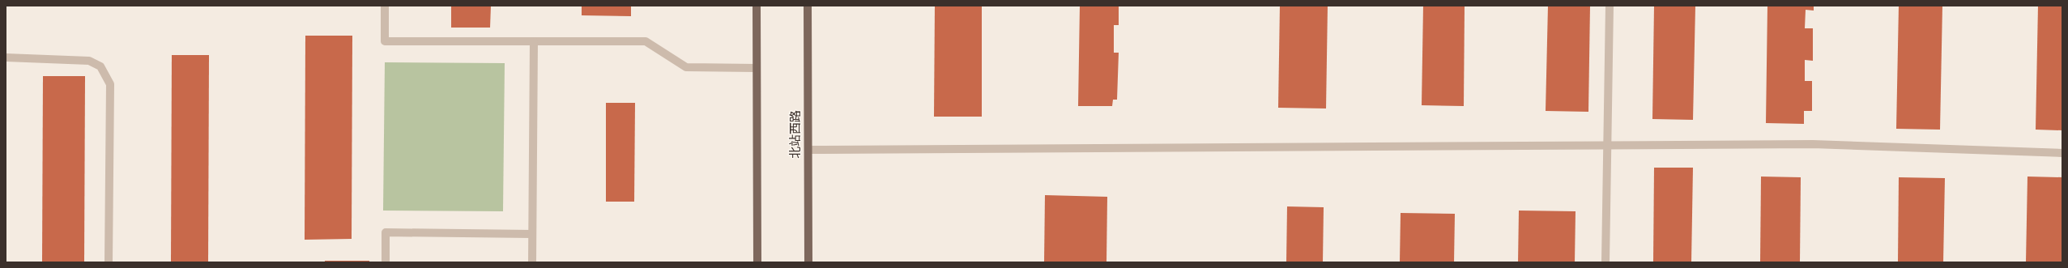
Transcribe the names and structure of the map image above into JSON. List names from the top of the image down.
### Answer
{
  "streets": {
    "main road": ["北站西路"]
  }
}
